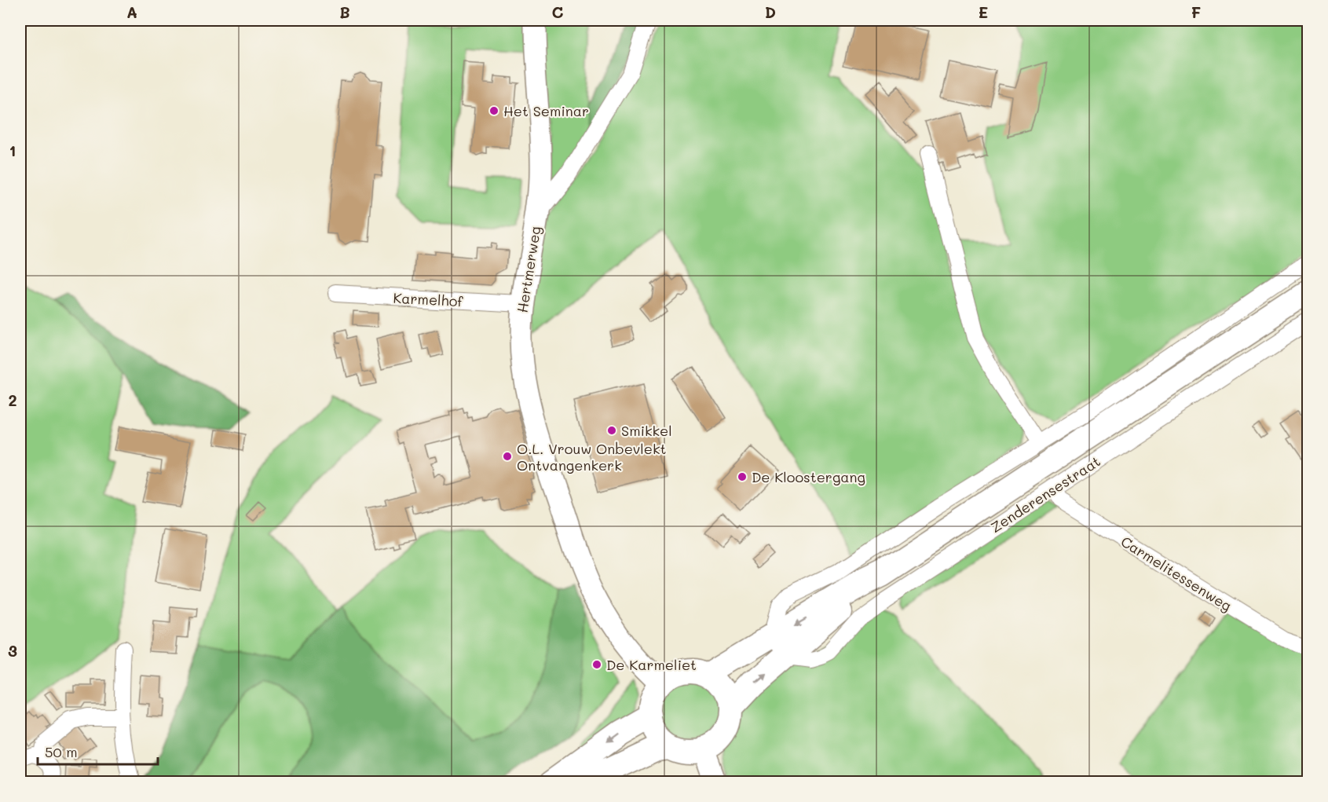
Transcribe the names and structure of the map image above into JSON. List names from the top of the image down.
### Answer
{
  "streets": {
    "main road": ["Zenderensestraat"],
    "street": ["Hertmerweg", "Karmelhof", "Carmelitessenweg"]
  },
  "crossings": [
    ["Hertmerweg", "Karmelhof"],
    ["Hertmerweg", "Zenderensestraat"],
    ["Zenderensestraat", "Carmelitessenweg"]
  ],
  "places": [
    "Het Seminar",
    "Smikkel",
    "O.L. Vrouw Onbevlekt Ontvangenkerk",
    "De Kloostergang",
    "De Karmeliet"
  ],
  "scale_bar": "50 m",
  "grid": {
    "columns": [
      "A",
      "B",
      "C",
      "D",
      "E",
      "F"
    ],
    "rows": ["1", "2", "3"]
  }
}
